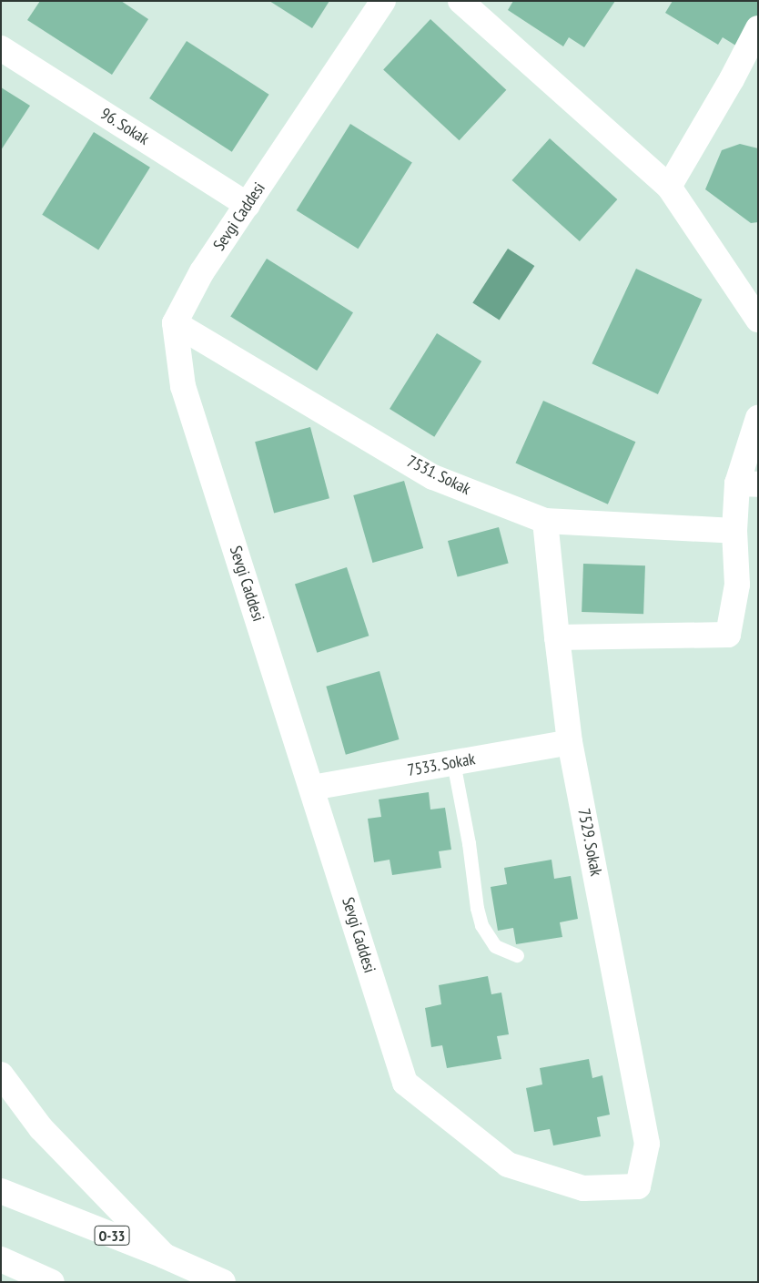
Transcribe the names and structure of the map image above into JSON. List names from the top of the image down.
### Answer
{
  "streets": {
    "main road": [
      "96. Sokak",
      "Sevgi Caddesi",
      "7531. Sokak",
      "7533. Sokak",
      "7529. Sokak",
      "O-33"
    ]
  },
  "crossings": [
    ["96. Sokak", "Sevgi Caddesi"],
    ["Sevgi Caddesi", "7531. Sokak"],
    ["Sevgi Caddesi", "7533. Sokak"],
    ["Sevgi Caddesi", "7529. Sokak"],
    ["7531. Sokak", "7529. Sokak"],
    ["7533. Sokak", "7529. Sokak"]
  ]
}
